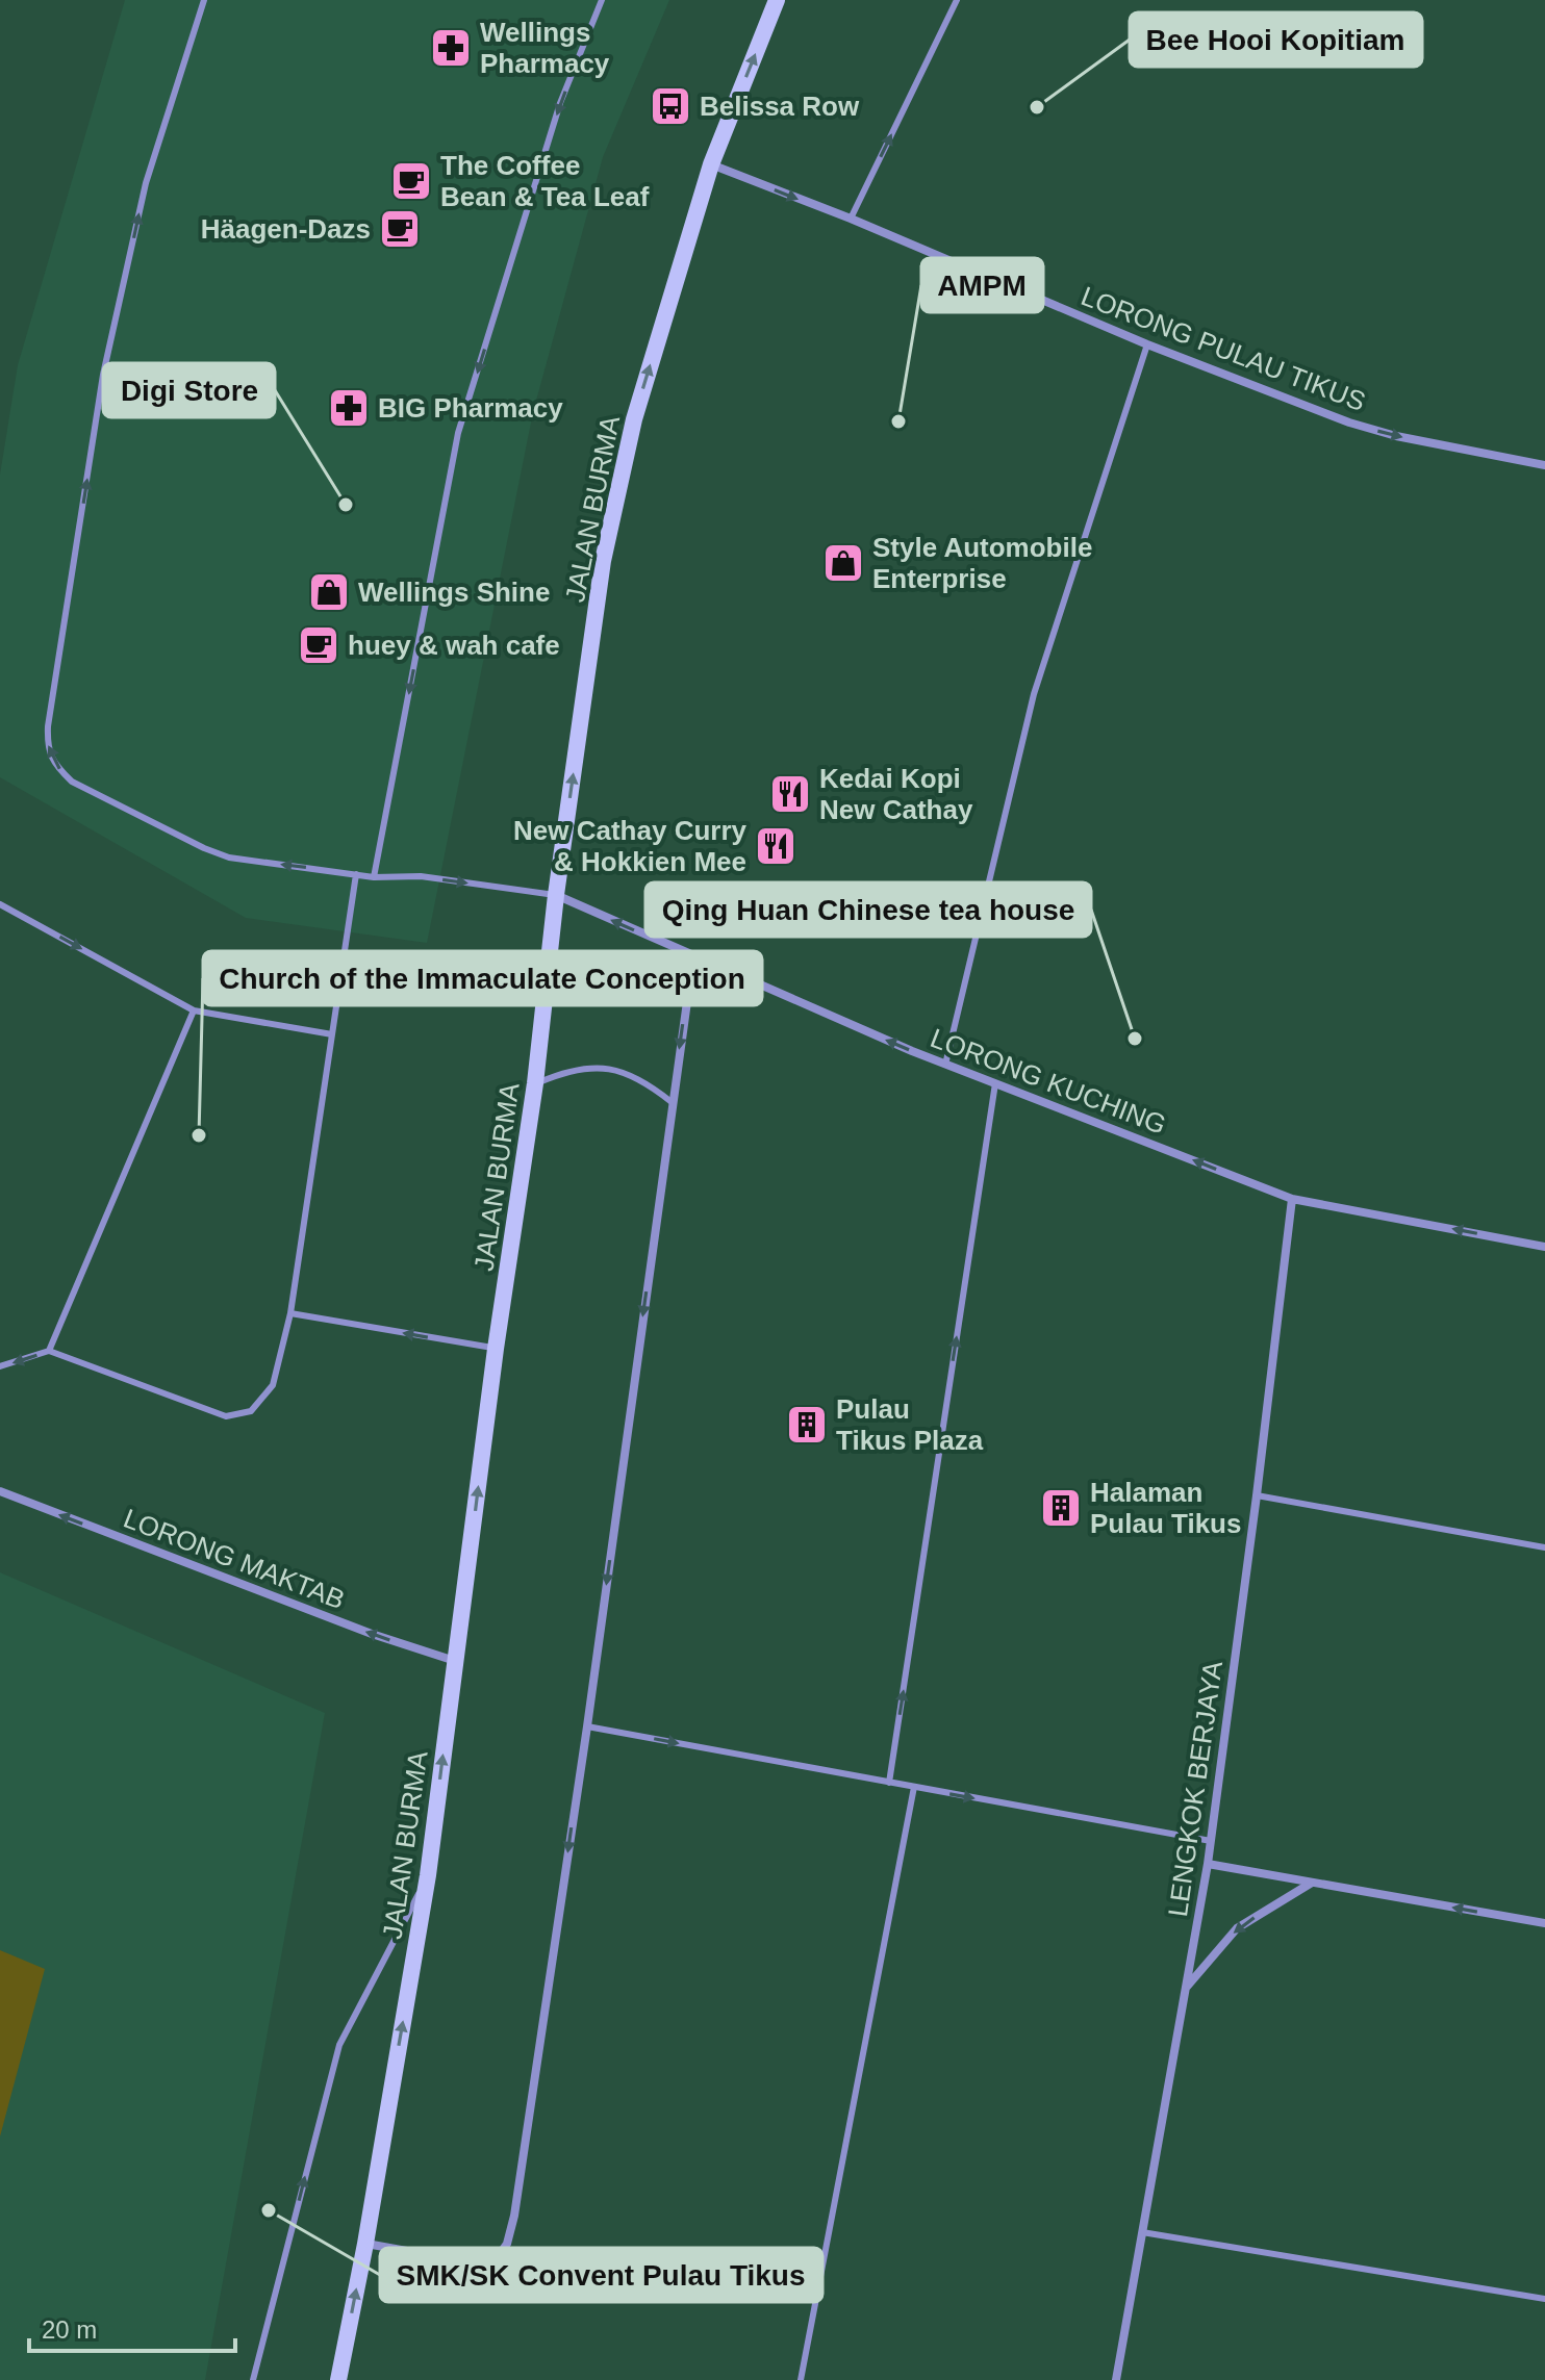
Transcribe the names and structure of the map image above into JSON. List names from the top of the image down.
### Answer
{
  "streets": {
    "main road": ["JALAN BURMA"],
    "street": [
      "LORONG PULAU TIKUS",
      "LORONG KUCHING",
      "LORONG MAKTAB",
      "LENGKOK BERJAYA"
    ]
  },
  "crossings": [
    ["LORONG PULAU TIKUS", "JALAN BURMA"],
    ["JALAN BURMA", "LORONG KUCHING"],
    ["JALAN BURMA", "LORONG MAKTAB"],
    ["LORONG KUCHING", "LENGKOK BERJAYA"]
  ],
  "one_way": [
    "LORONG PULAU TIKUS",
    "JALAN BURMA",
    "LORONG KUCHING",
    "LORONG MAKTAB"
  ],
  "places": {
    "pharmacy": ["Wellings Pharmacy", "BIG Pharmacy"],
    "bus stop": ["Belissa Row"],
    "other": [
      "Bee Hooi Kopitiam",
      "AMPM",
      "Digi Store",
      "Qing Huan Chinese tea house",
      "Church of the Immaculate Conception",
      "SMK/SK Convent Pulau Tikus"
    ],
    "cafe": ["The Coffee Bean & Tea Leaf", "Häagen-Dazs", "huey & wah cafe"],
    "shop": ["Style Automobile Enterprise", "Wellings Shine"],
    "restaurant": ["Kedai Kopi New Cathay", "New Cathay Curry & Hokkien Mee"],
    "building": ["Pulau Tikus Plaza", "Halaman Pulau Tikus"]
  },
  "scale_bar": "20 m"
}
